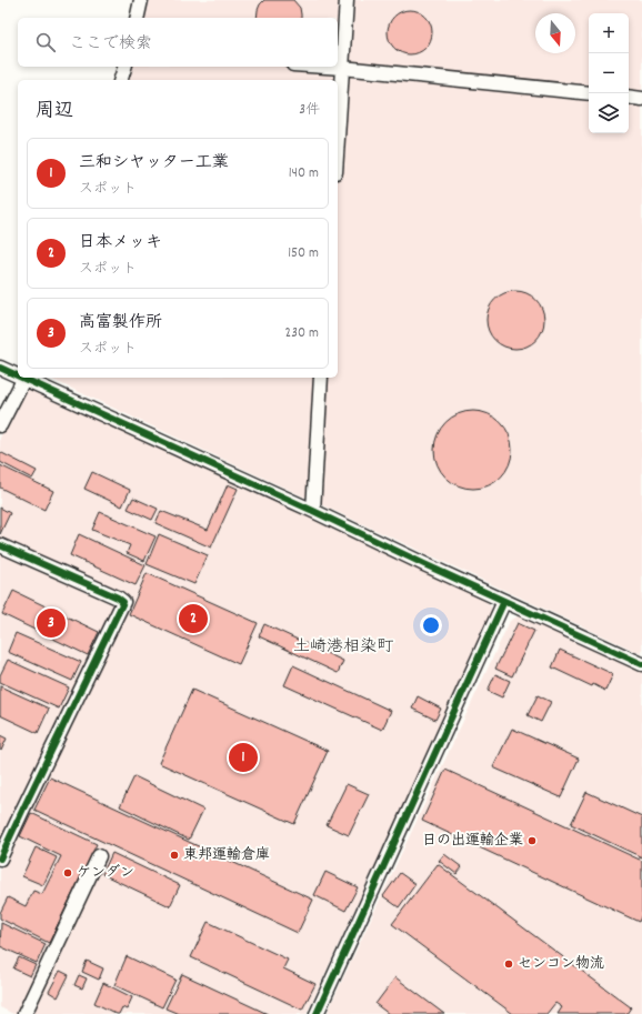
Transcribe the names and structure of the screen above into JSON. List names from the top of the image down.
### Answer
{
  "districts": ["土崎港相染町"],
  "places": [
    "日の出運輸企業",
    "東邦運輸倉庫",
    "ケンダン",
    "センコン物流"
  ],
  "north": "bottom",
  "page": {
    "map_buttons": ["+", "−"],
    "search": "ここで検索",
    "heading": ["周辺", "3件"],
    "list": [
      {
        "mark": "1",
        "name": "三和シヤッター工業",
        "note": "スポット",
        "value": "140 m"
      },
      {
        "mark": "2",
        "name": "日本メッキ",
        "note": "スポット",
        "value": "150 m"
      },
      {
        "mark": "3",
        "name": "高富製作所",
        "note": "スポット",
        "value": "230 m"
      }
    ],
    "pins": ["2", "3", "1"]
  }
}
